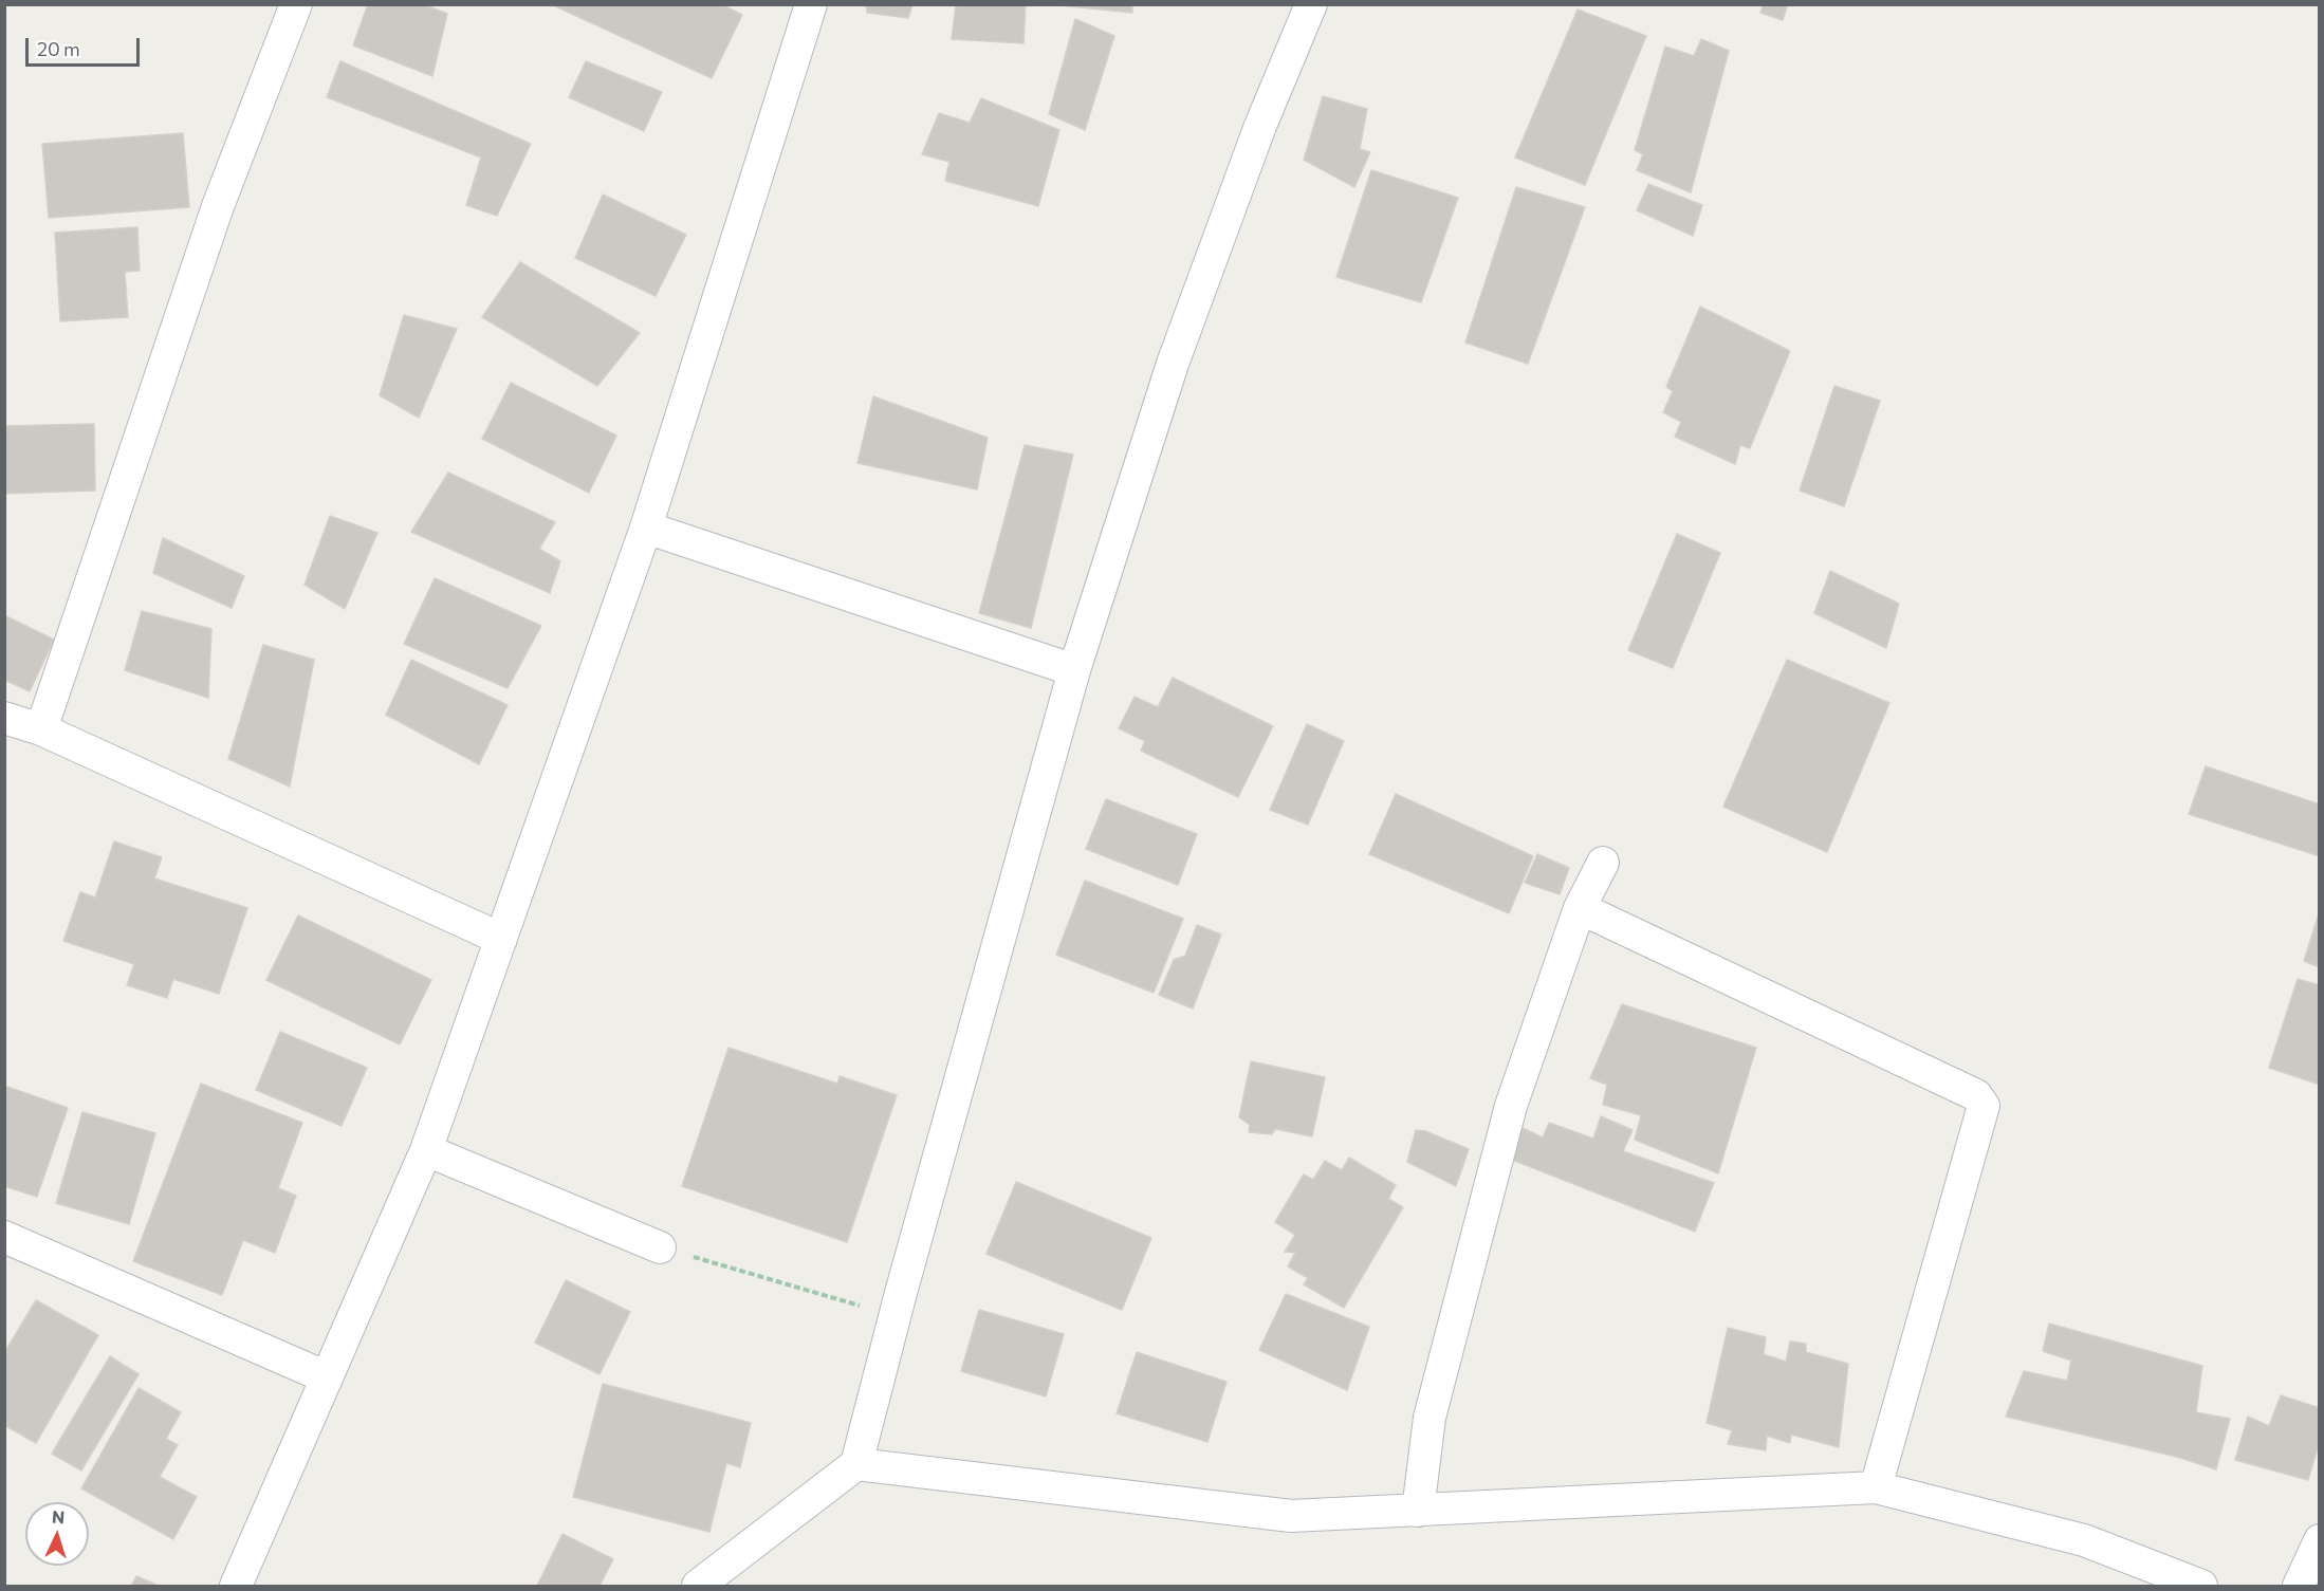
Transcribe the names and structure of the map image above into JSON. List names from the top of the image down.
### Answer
{
  "scale_bar": "20 m",
  "north": "top"
}
